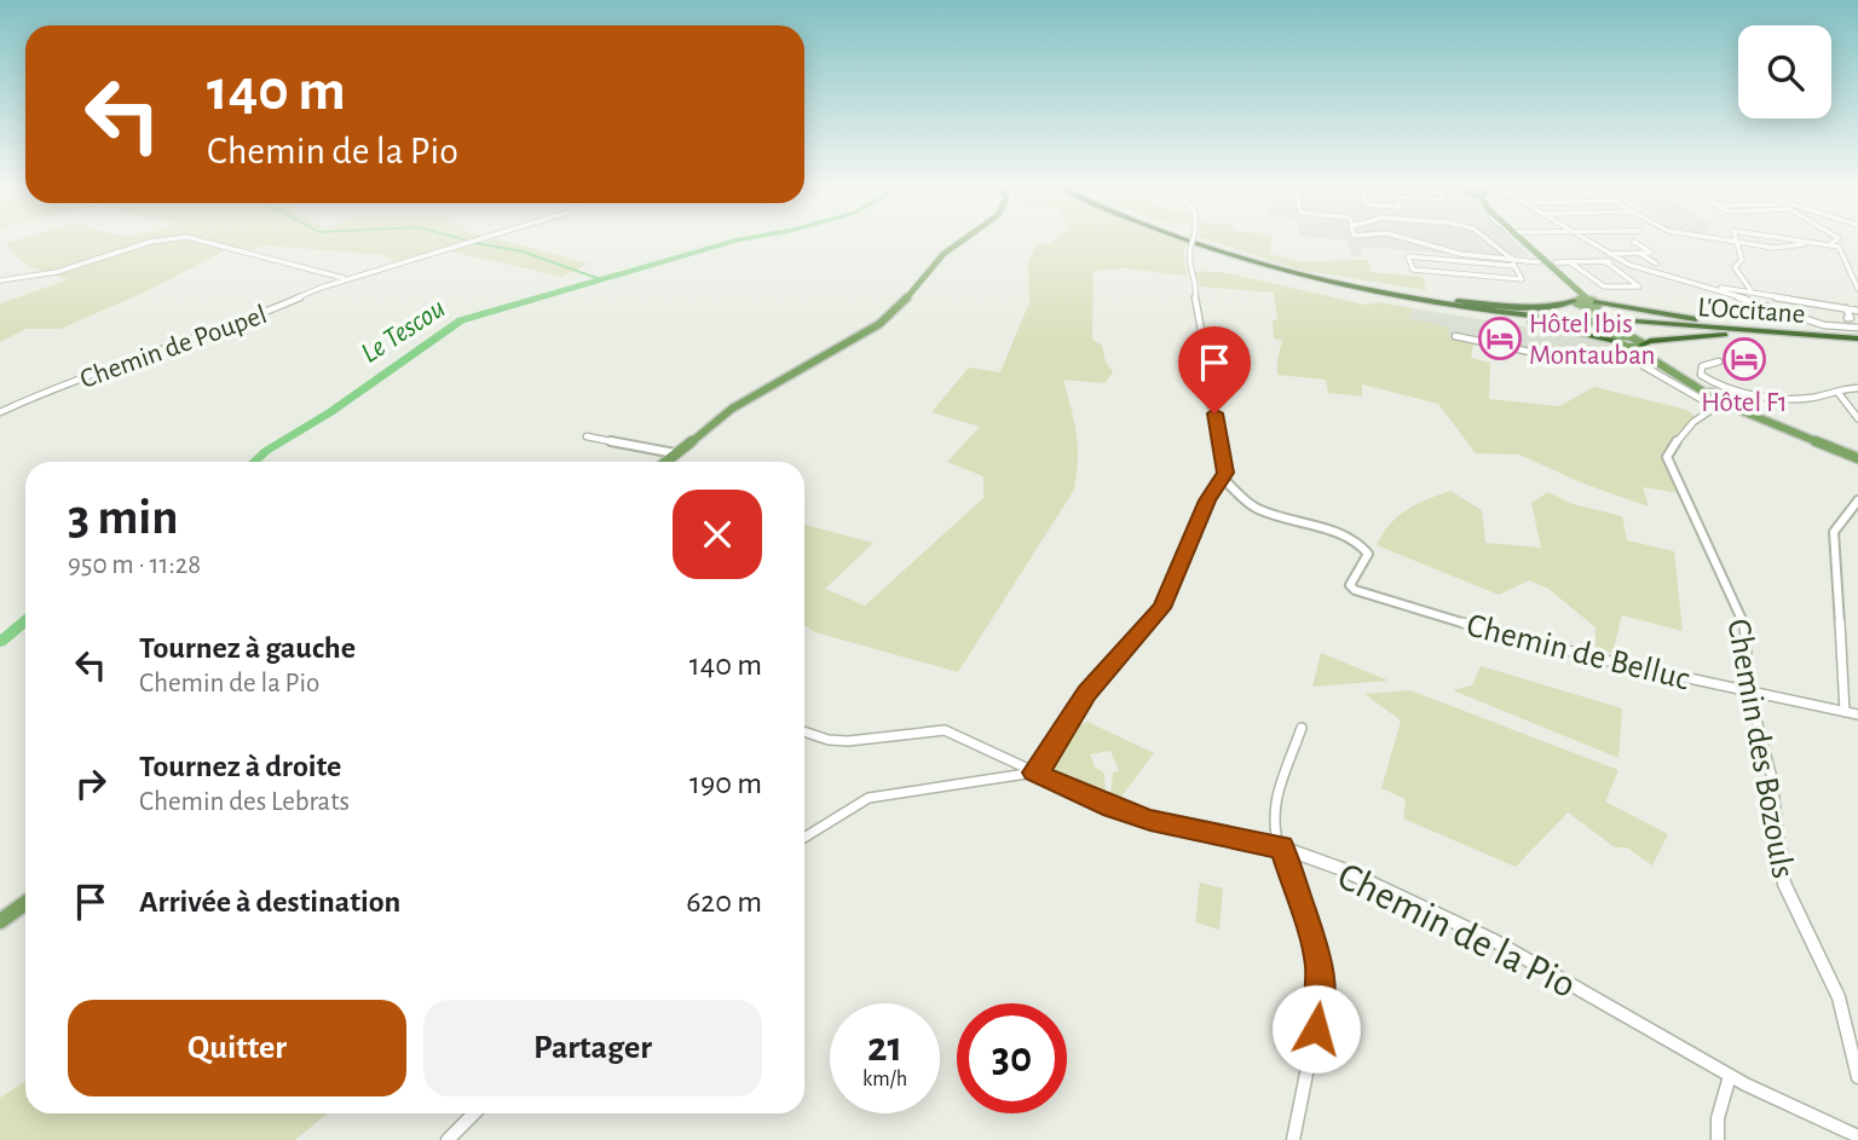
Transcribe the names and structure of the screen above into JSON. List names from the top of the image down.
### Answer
{
  "streets": {
    "highway": ["L'Occitane"],
    "street": [
      "Chemin de Poupel",
      "Chemin de Belluc",
      "Chemin des Bozouls",
      "Chemin de la Pio"
    ]
  },
  "crossings": [
    ["Chemin de Belluc", "Chemin des Bozouls"]
  ],
  "water": ["Le Tescou"],
  "places": {
    "hotel": ["Hôtel Ibis Montauban", "Hôtel F1"]
  },
  "page": {
    "turn": ["140 m", "Chemin de la Pio"],
    "heading": ["3 min", "950 m · 11:28"],
    "list": [
      {
        "name": "Tournez à gauche",
        "note": "Chemin de la Pio",
        "value": "140 m"
      },
      {
        "name": "Tournez à droite",
        "note": "Chemin des Lebrats",
        "value": "190 m"
      },
      {
        "name": "Arrivée à destination",
        "value": "620 m"
      }
    ],
    "buttons": ["Quitter", "Partager"],
    "speed": "21 km/h",
    "limit": "30"
  }
}
